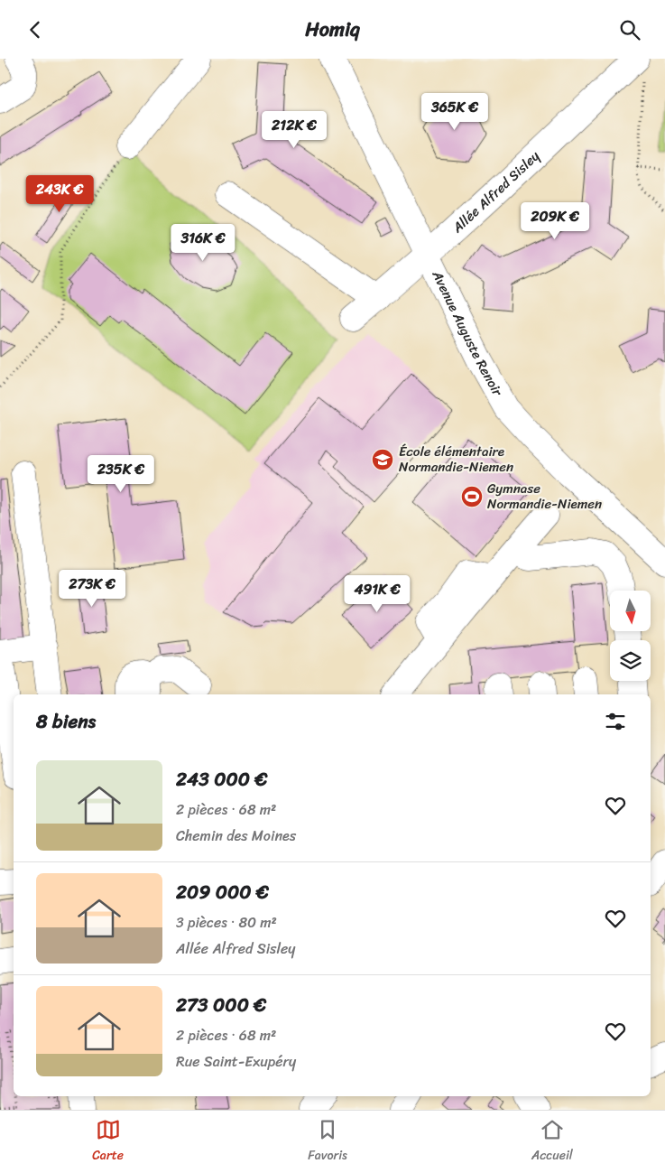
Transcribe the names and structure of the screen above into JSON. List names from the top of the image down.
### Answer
{
  "streets": {
    "street": ["Allée Alfred Sisley", "Avenue Auguste Renoir"]
  },
  "crossings": [
    ["Allée Alfred Sisley", "Avenue Auguste Renoir"]
  ],
  "places": {
    "school or university": ["École élémentaire Normandie-Niemen"],
    "sports": ["Gymnase Normandie-Niemen"]
  },
  "north": "bottom",
  "page": {
    "header": "Homiq",
    "price": [
      "365K €",
      "212K €",
      "243K €",
      "209K €",
      "316K €",
      "235K €",
      "273K €",
      "491K €"
    ],
    "heading": "8 biens",
    "list": [
      {
        "name": "243 000 €",
        "note": "2 pièces · 68 m² · Chemin des Moines"
      },
      {
        "name": "209 000 €",
        "note": "3 pièces · 80 m² · Allée Alfred Sisley"
      },
      {
        "name": "273 000 €",
        "note": "2 pièces · 68 m² · Rue Saint-Exupéry"
      }
    ],
    "tabs": ["Carte", "Favoris", "Accueil"]
  }
}
